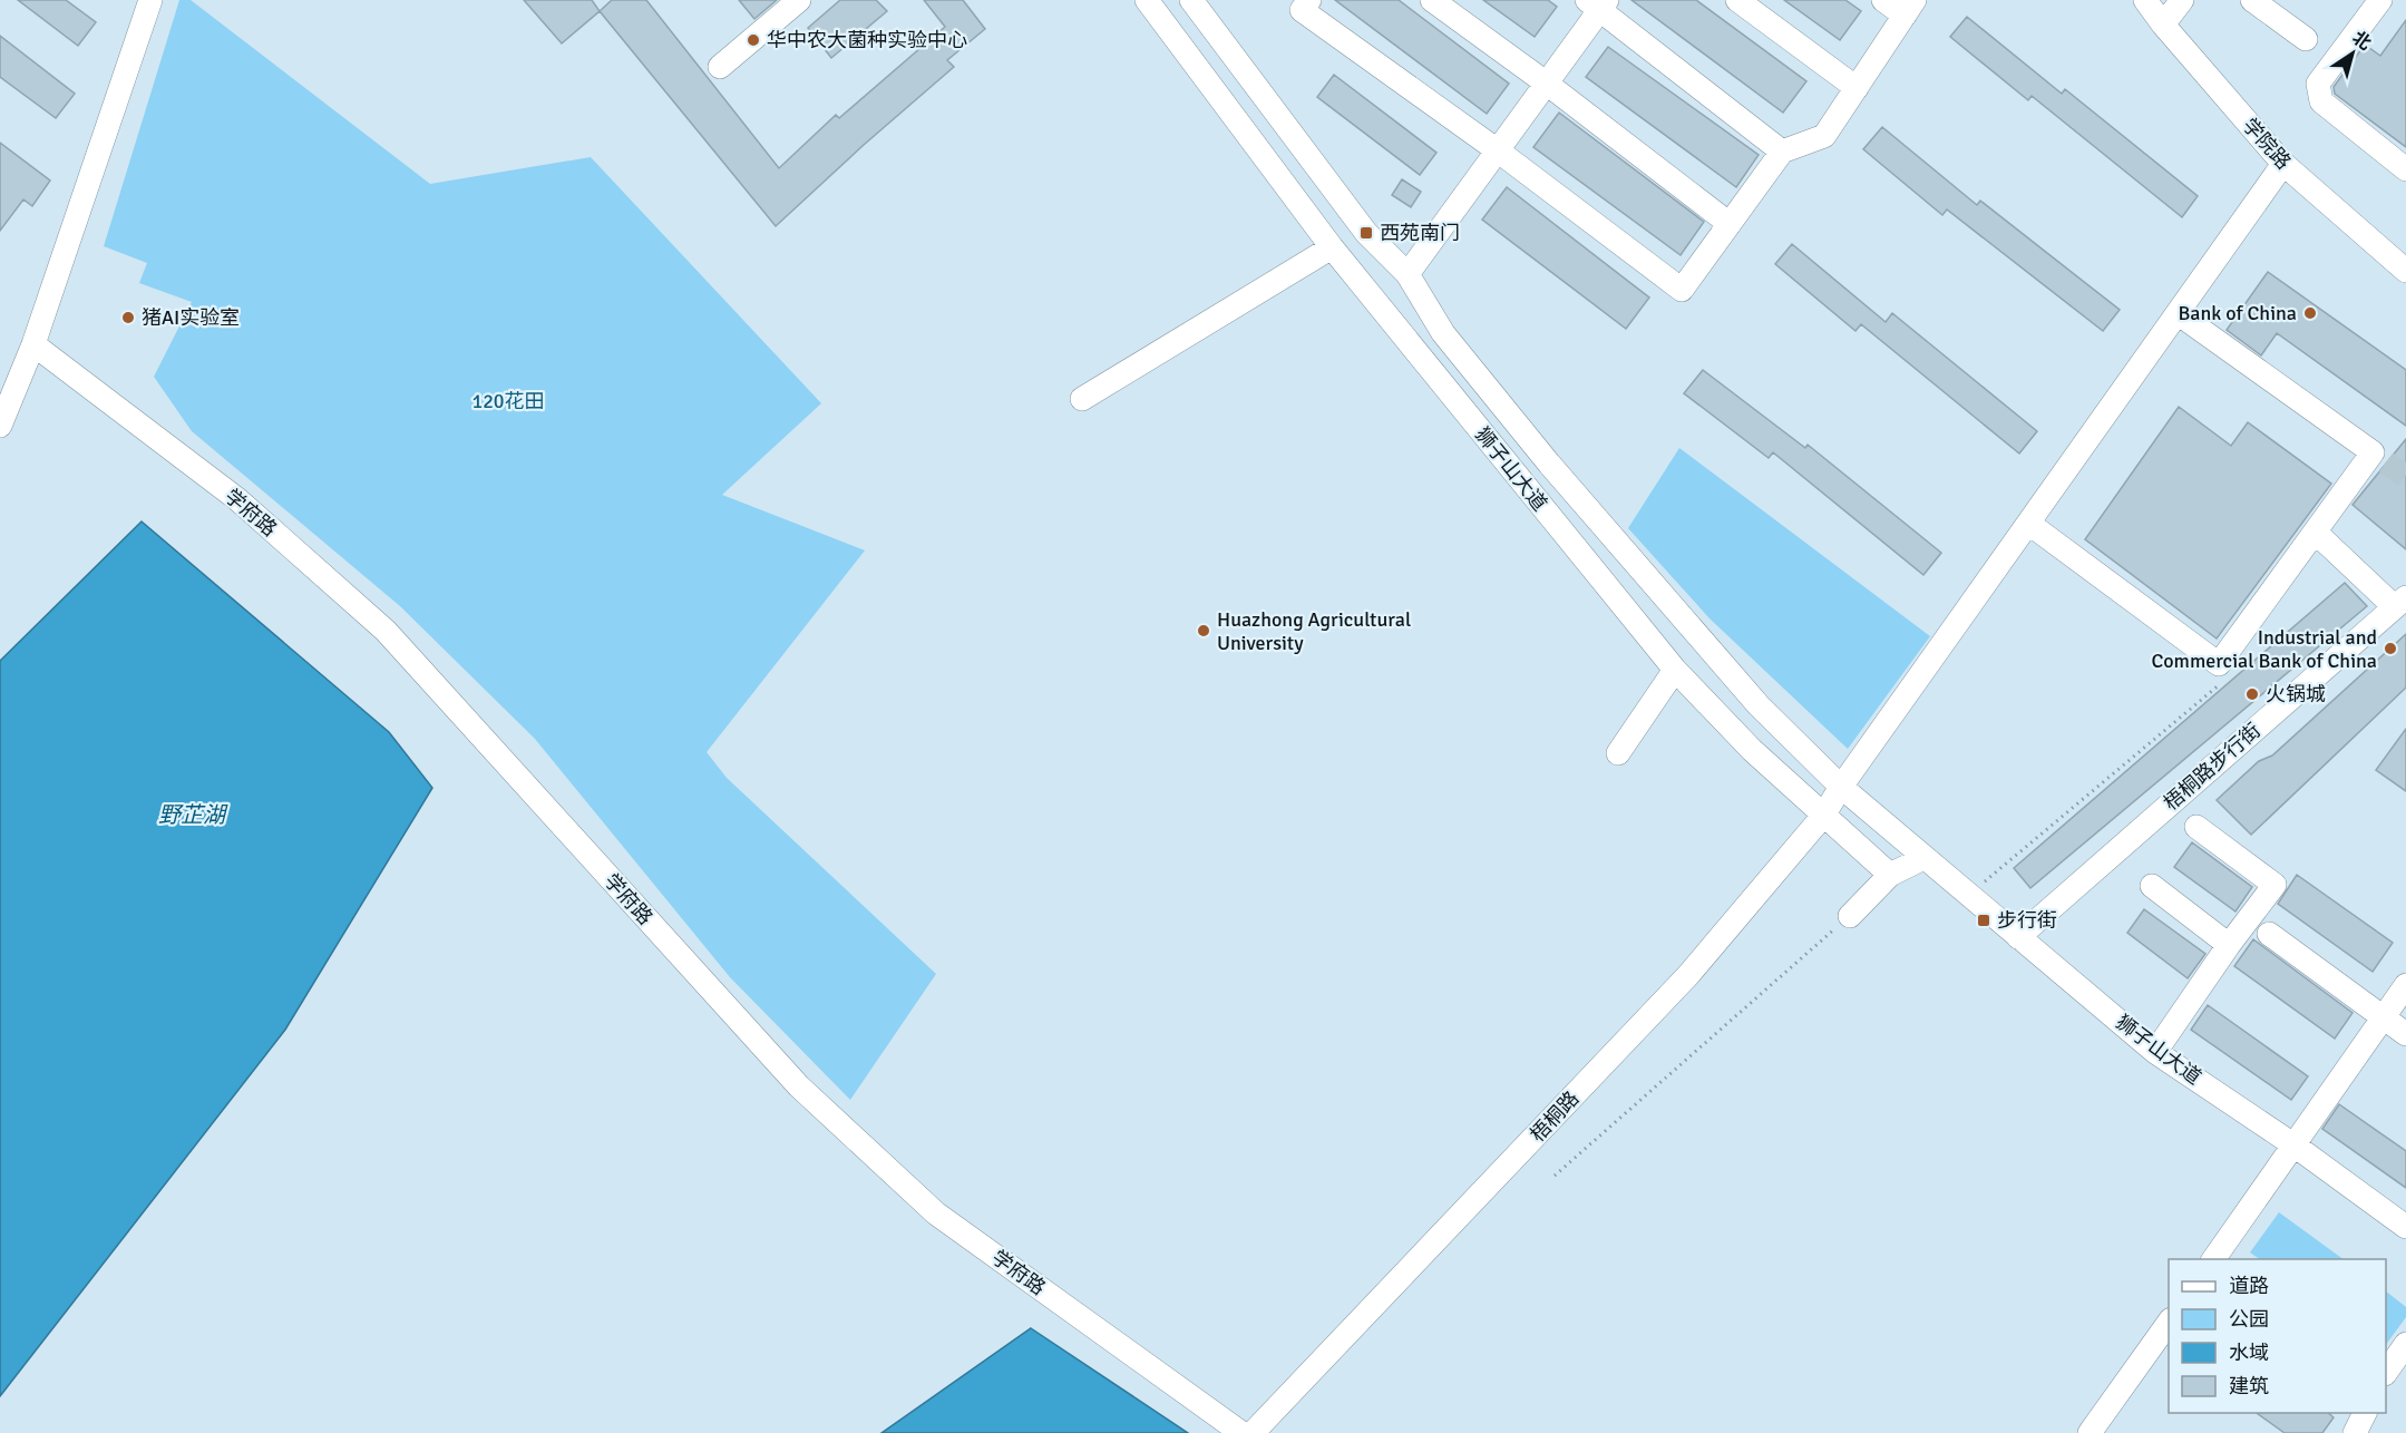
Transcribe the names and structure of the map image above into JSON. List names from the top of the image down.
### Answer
{
  "streets": {
    "street": [
      "学院路",
      "狮子山大道",
      "学府路",
      "梧桐路步行街",
      "梧桐路"
    ]
  },
  "crossings": [
    ["学院路", "梧桐路"],
    ["狮子山大道", "梧桐路步行街"],
    ["狮子山大道", "梧桐路"]
  ],
  "water": ["野芷湖"],
  "parks": ["120花田"],
  "places": {
    "other": [
      "华中农大菌种实验中心",
      "Bank of China",
      "猪AI实验室",
      "Huazhong Agricultural University",
      "Industrial and Commercial Bank of China",
      "火锅城"
    ],
    "transit": ["西苑南门", "步行街"]
  },
  "legend": [
    "道路",
    "公园",
    "水域",
    "建筑"
  ],
  "north": "top right"
}
